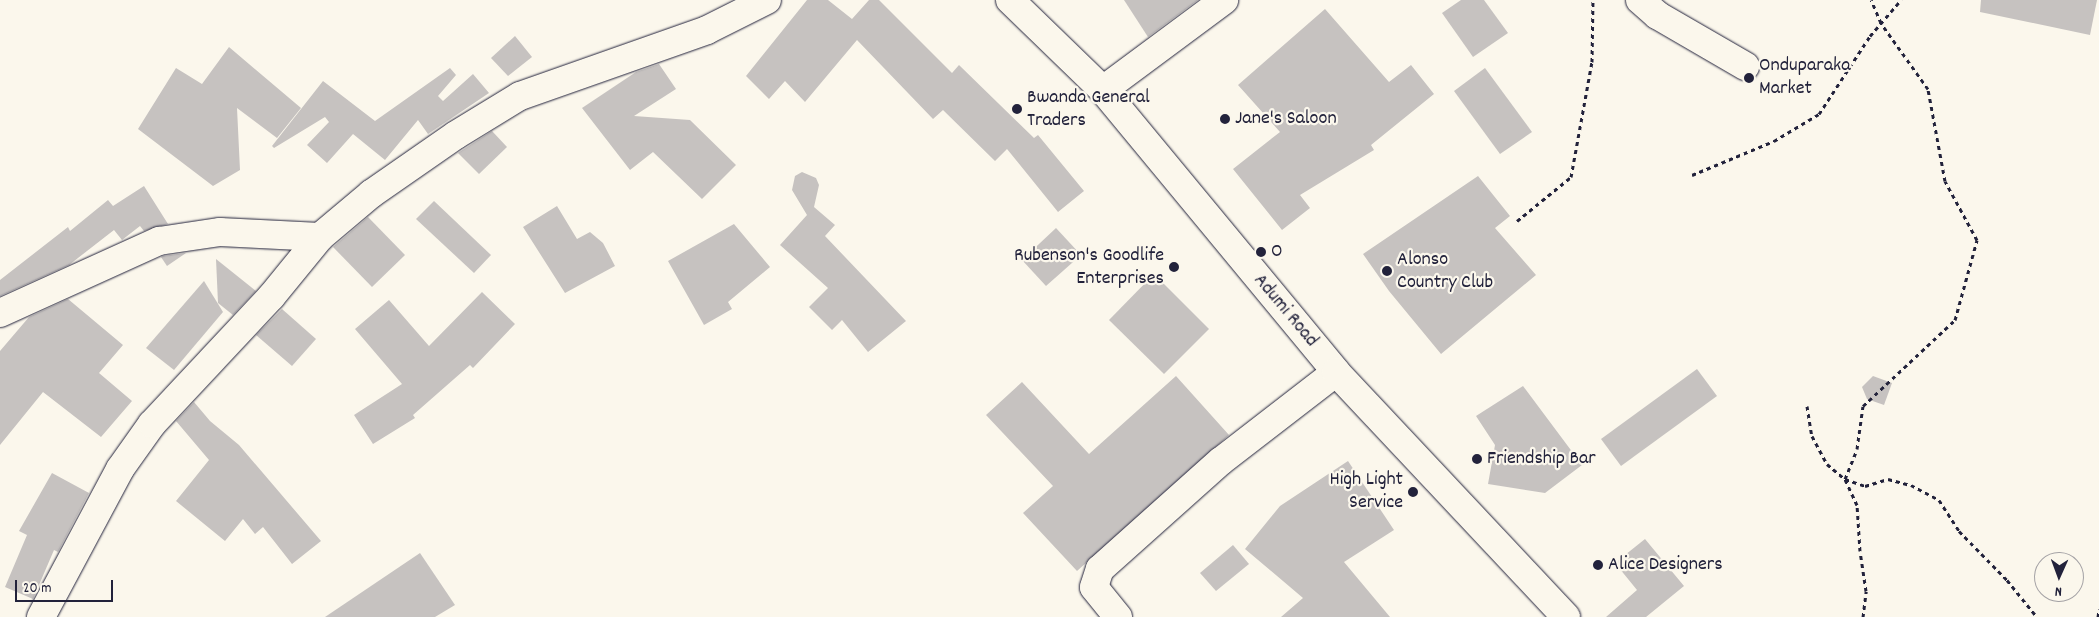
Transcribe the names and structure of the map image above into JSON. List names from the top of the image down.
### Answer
{
  "streets": {
    "street": ["Adumi Road"]
  },
  "places": [
    "Onduparaka Market",
    "Bwanda General Traders",
    "Jane's Saloon",
    "O",
    "Rubenson's Goodlife Enterprises",
    "Alonso Country Club",
    "Friendship Bar",
    "High Light Service",
    "Alice Designers"
  ],
  "scale_bar": "20 m",
  "north": "bottom"
}
